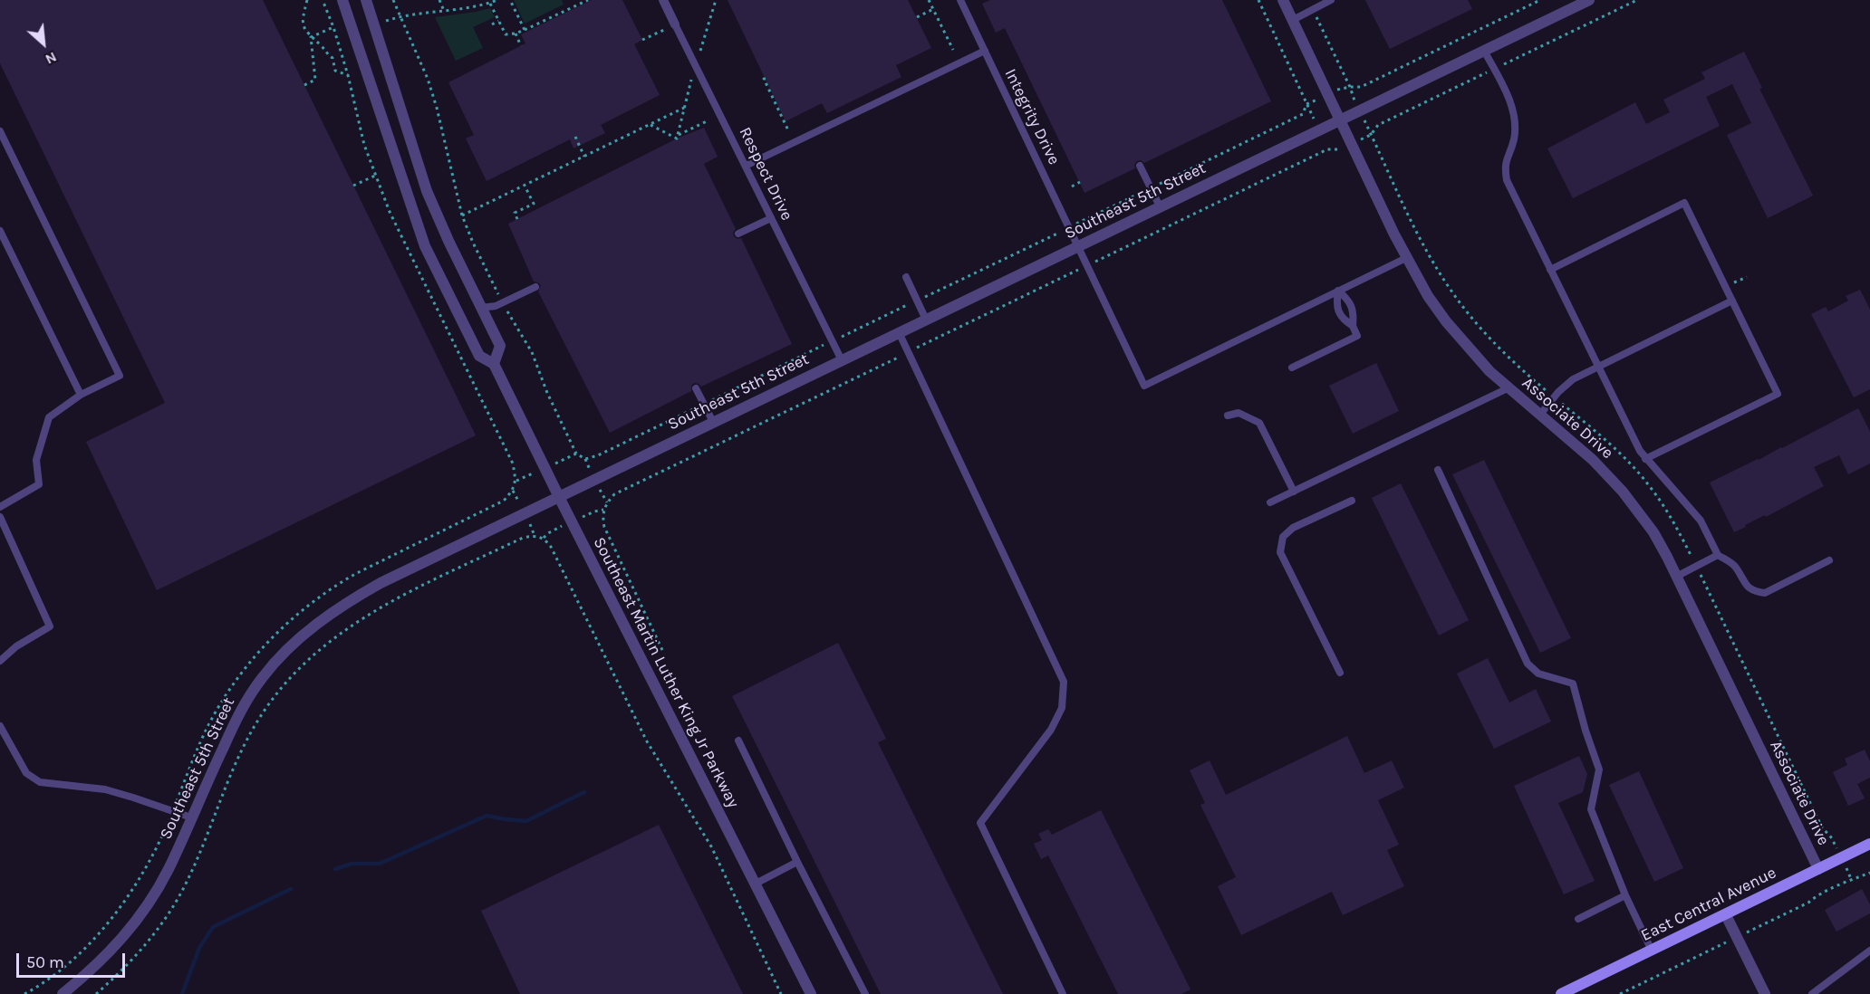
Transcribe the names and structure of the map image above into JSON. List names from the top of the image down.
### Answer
{
  "streets": {
    "main road": ["East Central Avenue"],
    "street": [
      "Respect Drive",
      "Southeast 5th Street",
      "Associate Drive",
      "Southeast Martin Luther King Jr Parkway"
    ],
    "lane": ["Integrity Drive"]
  },
  "crossings": [
    ["Integrity Drive", "Southeast 5th Street"],
    ["Respect Drive", "Southeast 5th Street"],
    ["Southeast 5th Street", "Associate Drive"],
    ["Southeast 5th Street", "Southeast Martin Luther King Jr Parkway"],
    ["Associate Drive", "East Central Avenue"]
  ],
  "scale_bar": "50 m",
  "north": "bottom right"
}
